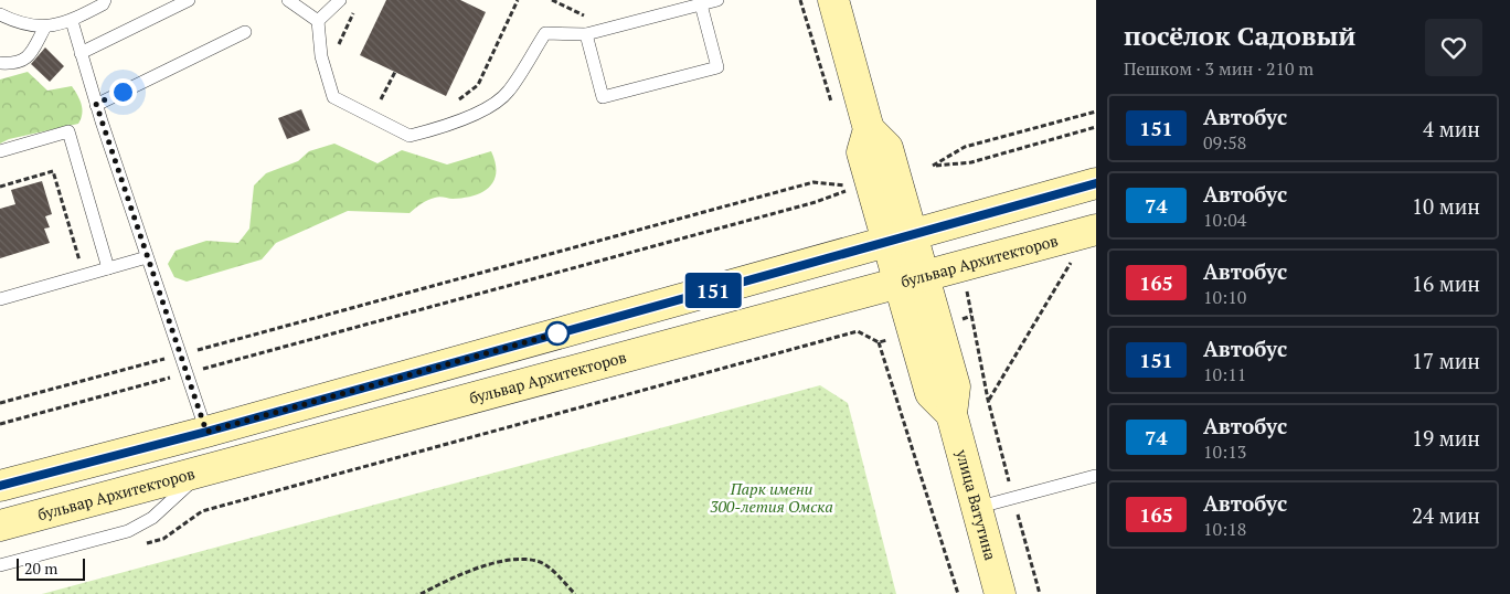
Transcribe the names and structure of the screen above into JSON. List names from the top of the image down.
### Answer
{
  "streets": {
    "main road": ["бульвар Архитекторов", "улица Ватутина"]
  },
  "crossings": [
    ["бульвар Архитекторов", "улица Ватутина"]
  ],
  "parks": ["Парк имени 300-летия Омска"],
  "lines": ["bus line 151"],
  "scale_bar": "20 m",
  "page": {
    "on_map": "151",
    "heading": ["посёлок Садовый", "Пешком · 3 мин · 210 m"],
    "list": [
      {
        "mark": "151",
        "name": "Автобус",
        "note": "09:58",
        "value": "4 мин"
      },
      {
        "mark": "74",
        "name": "Автобус",
        "note": "10:04",
        "value": "10 мин"
      },
      {
        "mark": "165",
        "name": "Автобус",
        "note": "10:10",
        "value": "16 мин"
      },
      {
        "mark": "151",
        "name": "Автобус",
        "note": "10:11",
        "value": "17 мин"
      },
      {
        "mark": "74",
        "name": "Автобус",
        "note": "10:13",
        "value": "19 мин"
      },
      {
        "mark": "165",
        "name": "Автобус",
        "note": "10:18",
        "value": "24 мин"
      }
    ],
    "scale": "20 m"
  }
}
